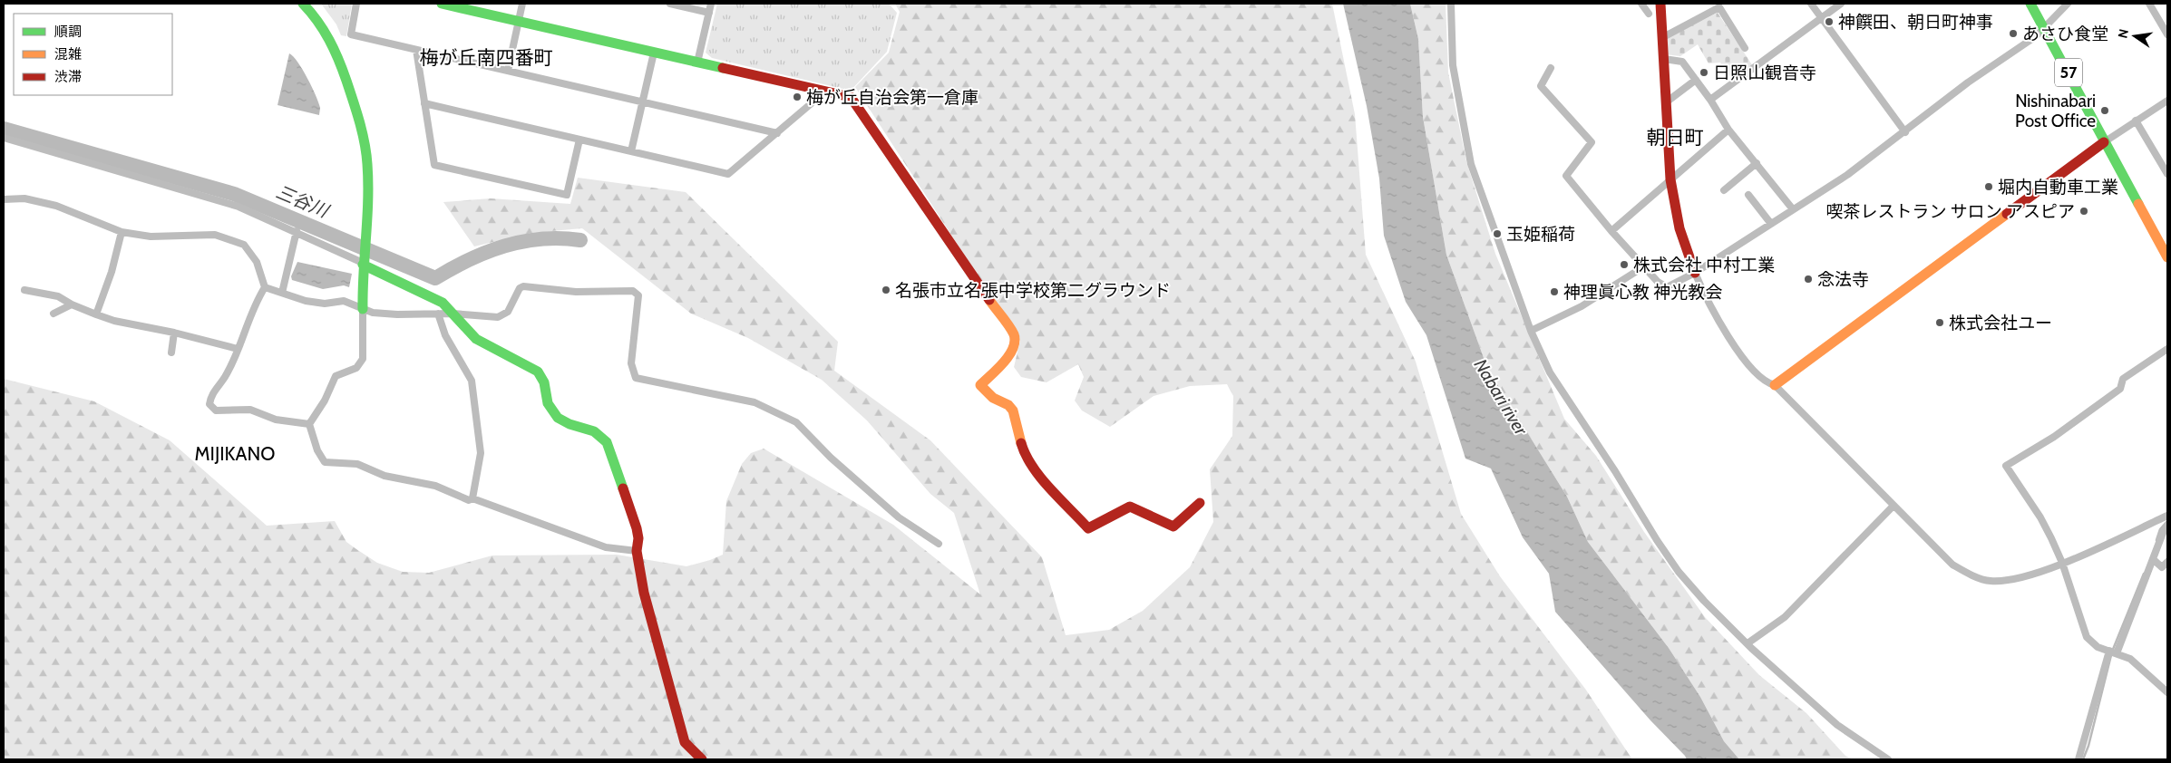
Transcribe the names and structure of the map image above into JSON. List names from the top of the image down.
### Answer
{
  "streets": {
    "street": ["57"]
  },
  "districts": ["梅が丘南四番町", "朝日町", "MIJIKANO"],
  "water": ["三谷川", "Nabari river"],
  "places": [
    "神饌田、朝日町神事",
    "あさひ食堂",
    "日照山観音寺",
    "梅が丘自治会第一倉庫",
    "Nishinabari Post Office",
    "堀内自動車工業",
    "喫茶レストラン サロン アスピア",
    "玉姫稲荷",
    "株式会社 中村工業",
    "念法寺",
    "名張市立名張中学校第二グラウンド",
    "神理眞心教 神光教会",
    "株式会社ユー"
  ],
  "legend": ["順調", "混雑", "渋滞"],
  "north": "left"
}
